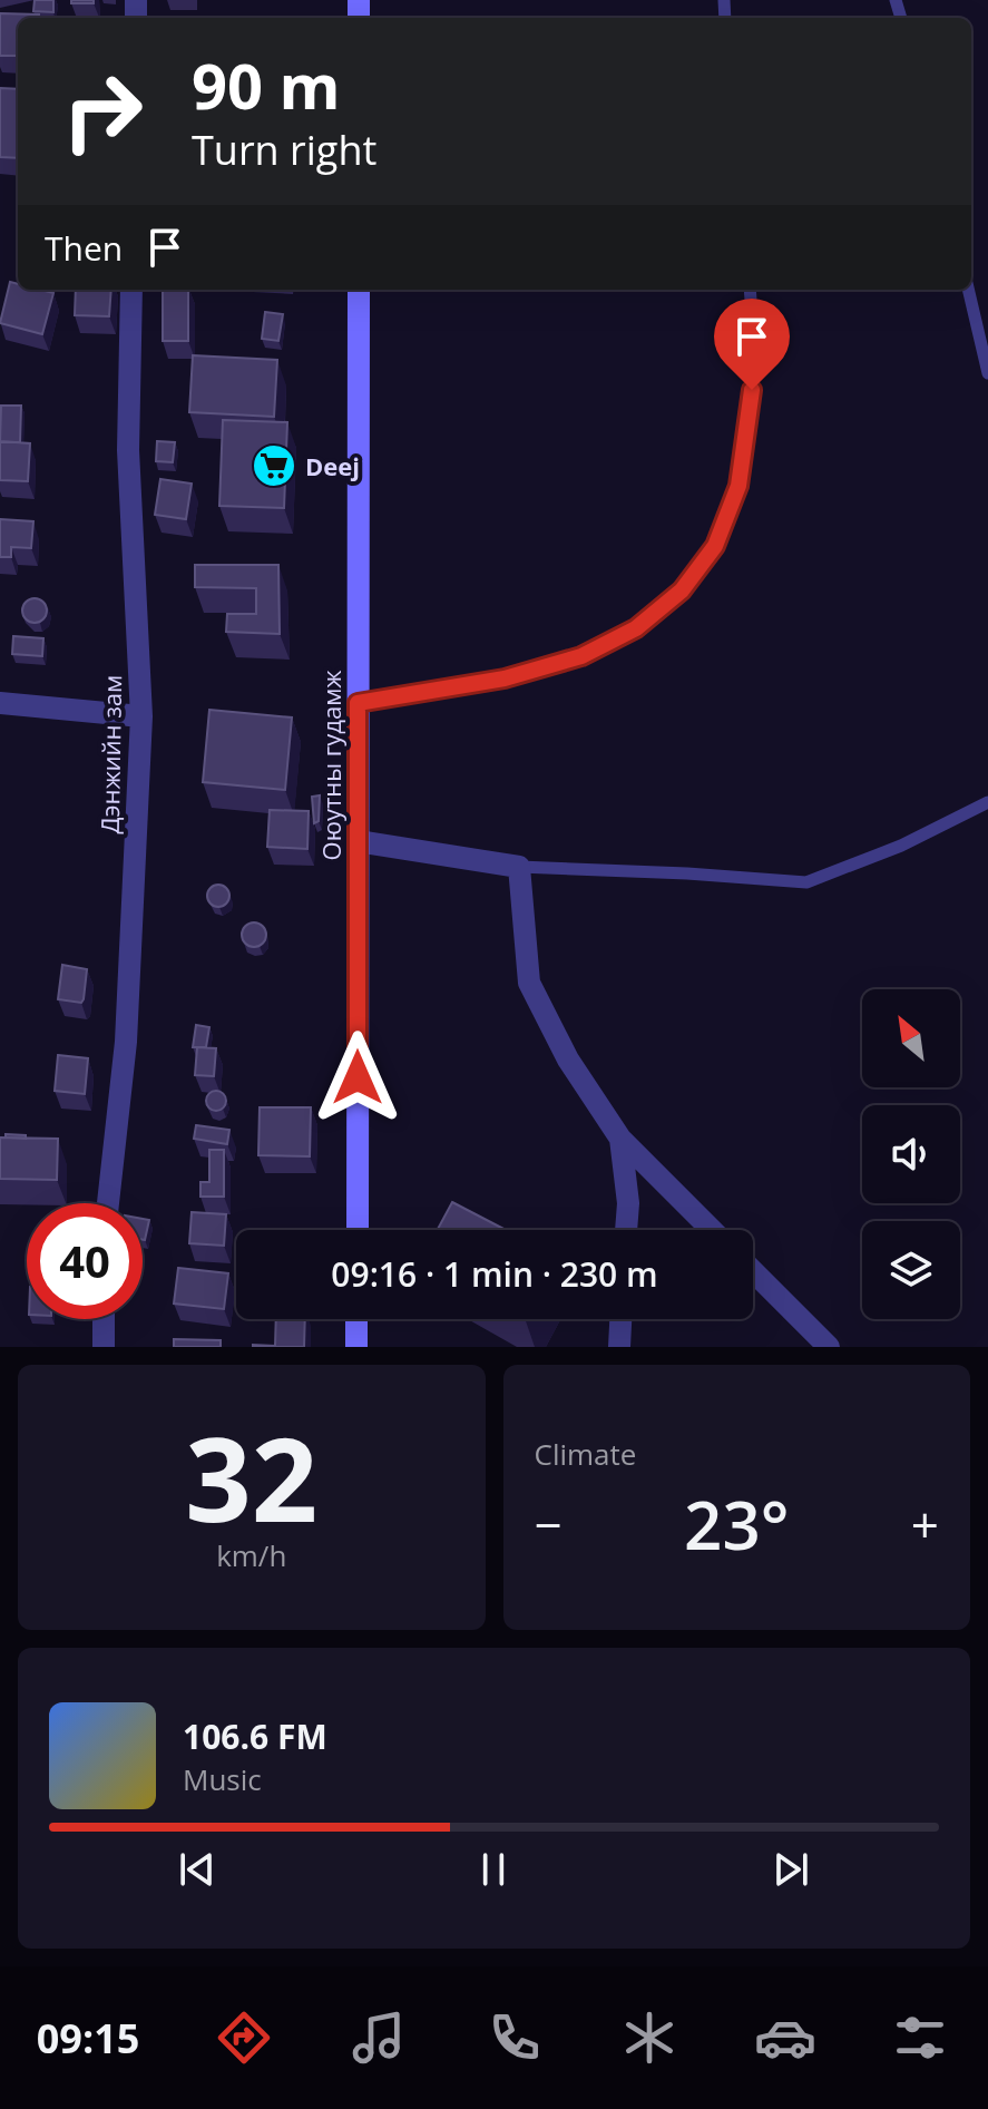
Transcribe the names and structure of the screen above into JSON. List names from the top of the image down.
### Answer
{
  "streets": {
    "street": ["Дэнжийн зам", "Оюутны гудамж"]
  },
  "places": {
    "supermarket": ["Deej"]
  },
  "north": "top left",
  "page": {
    "turn": ["90 m", "Turn right"],
    "then": "Then",
    "limit": "40",
    "trip": "09:16 · 1 min · 230 m",
    "tile": [
      ["32", "km/h"],
      "Climate"
    ],
    "heat": ["−", "23°", "+"],
    "song": ["106.6 FM", "Music"],
    "tabs": "09:15"
  }
}
